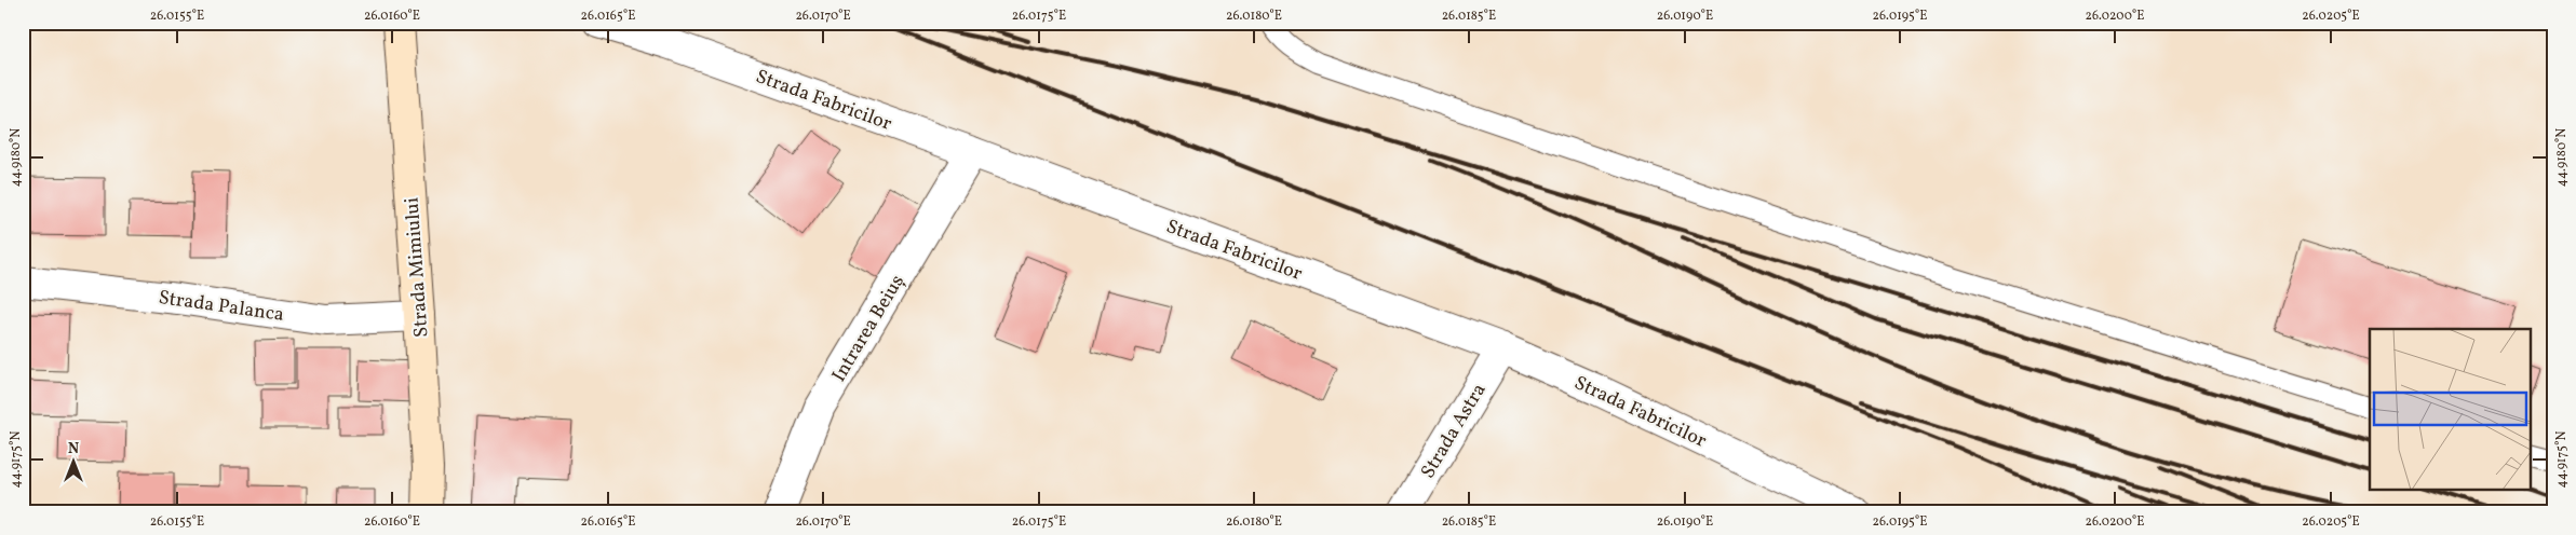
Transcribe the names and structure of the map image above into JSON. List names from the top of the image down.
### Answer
{
  "streets": {
    "street": [
      "Strada Fabricilor",
      "Strada Mimiului",
      "Strada Palanca",
      "Intrarea Beiuș",
      "Strada Astra"
    ]
  },
  "crossings": [
    ["Strada Fabricilor", "Intrarea Beiuș"],
    ["Strada Fabricilor", "Strada Astra"],
    ["Strada Mimiului", "Strada Palanca"]
  ],
  "north": "top",
  "coordinates": [
    "26.0155°E",
    "26.0160°E",
    "26.0165°E",
    "26.0170°E",
    "26.0175°E",
    "26.0180°E",
    "26.0185°E",
    "26.0190°E",
    "26.0195°E",
    "26.0200°E",
    "26.0205°E",
    "44.9180°N",
    "44.9175°N"
  ]
}
